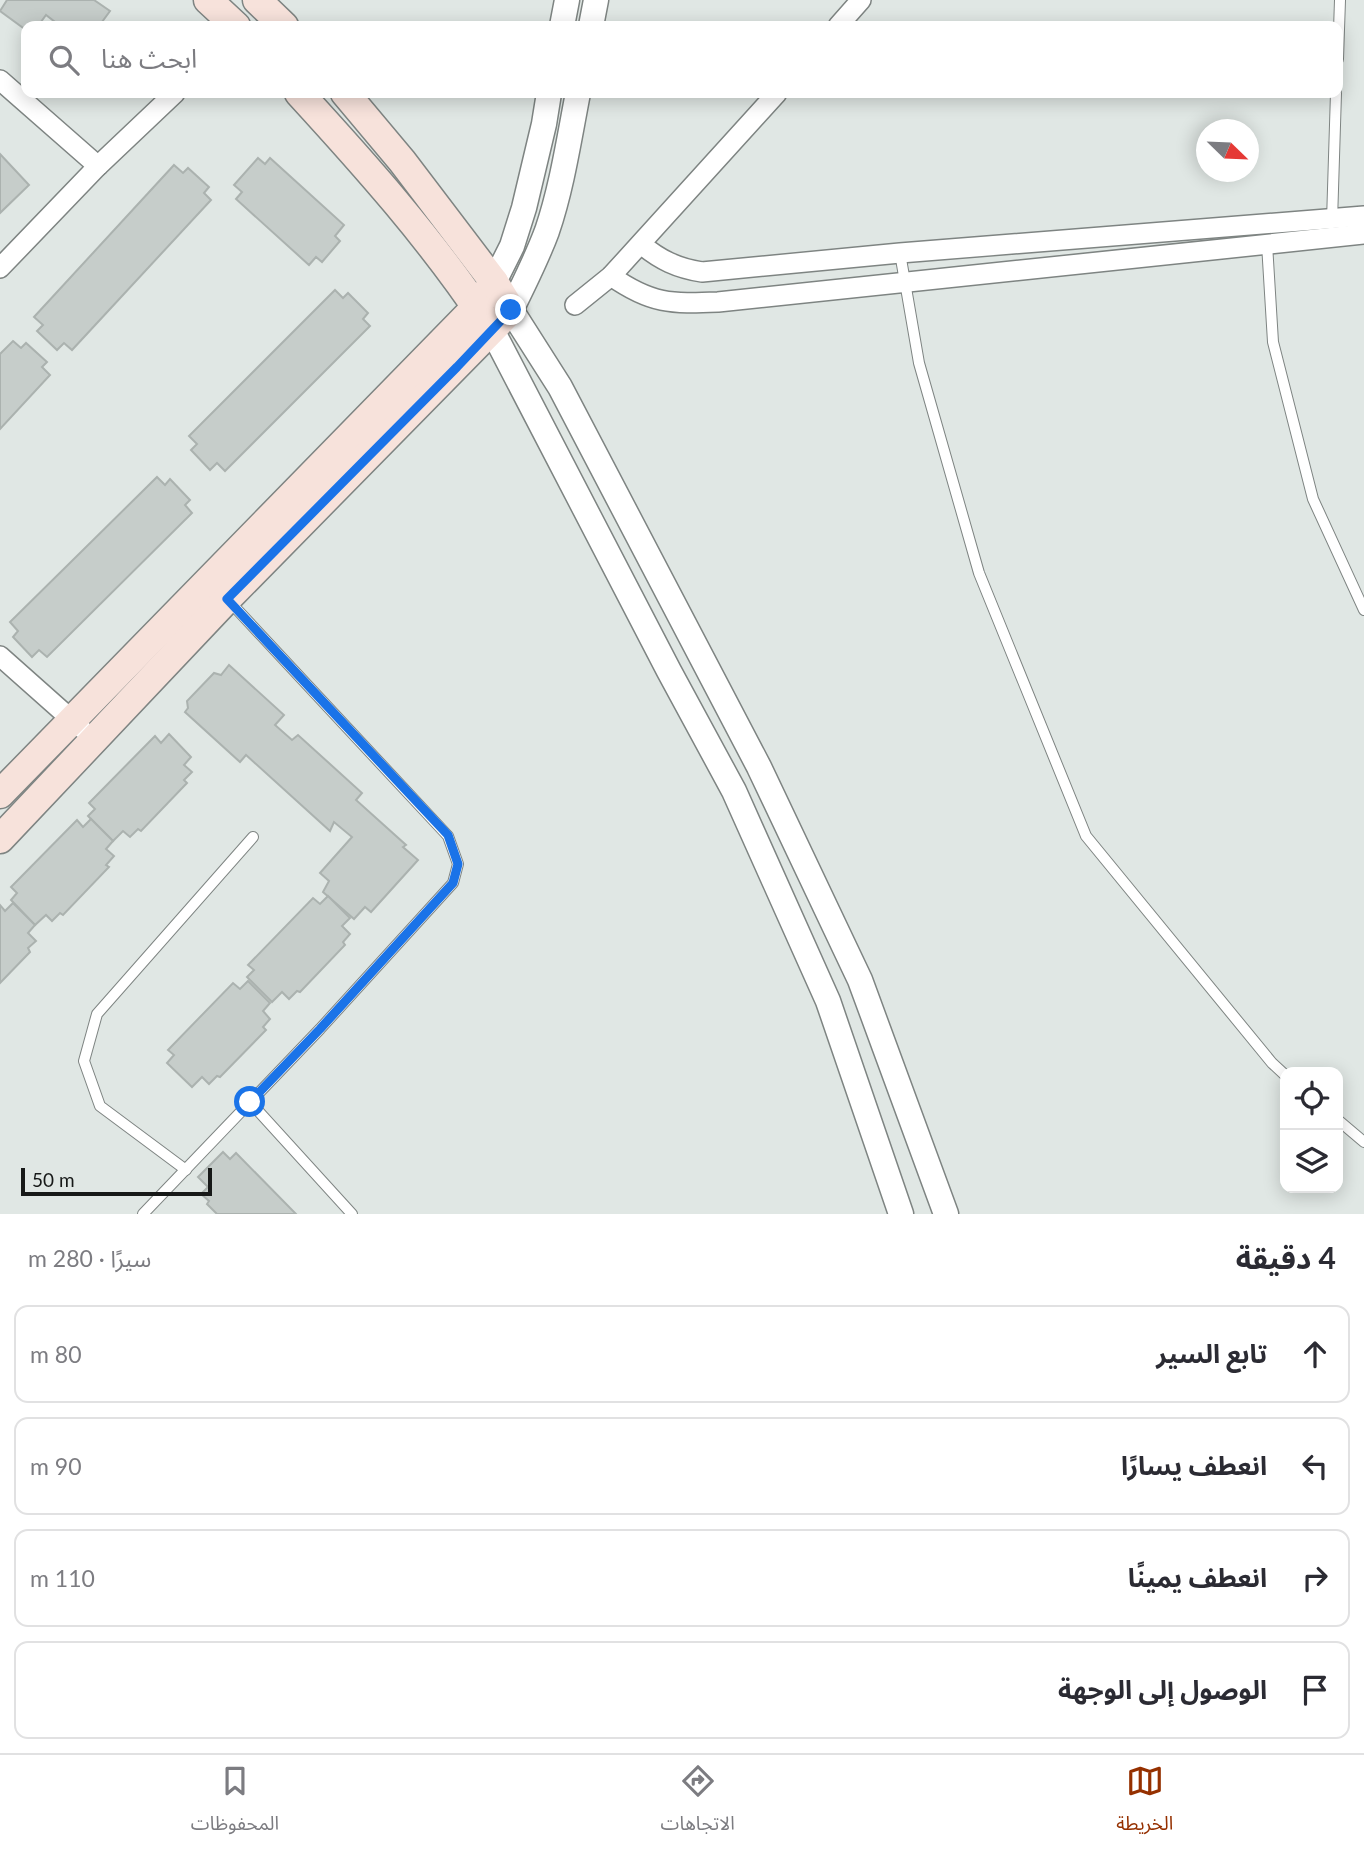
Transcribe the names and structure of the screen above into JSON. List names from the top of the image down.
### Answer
{
  "scale_bar": "50 m",
  "north": "bottom right",
  "page": {
    "search": "ابحث هنا",
    "scale": "50 m",
    "heading": ["4 دقيقة", "سيرًا · 280 m"],
    "list": [
      ["تابع السير", "80 m"],
      ["انعطف يسارًا", "90 m"],
      ["انعطف يمينًا", "110 m"],
      "الوصول إلى الوجهة"
    ],
    "nav": ["الخريطة", "الاتجاهات", "المحفوظات"]
  }
}
